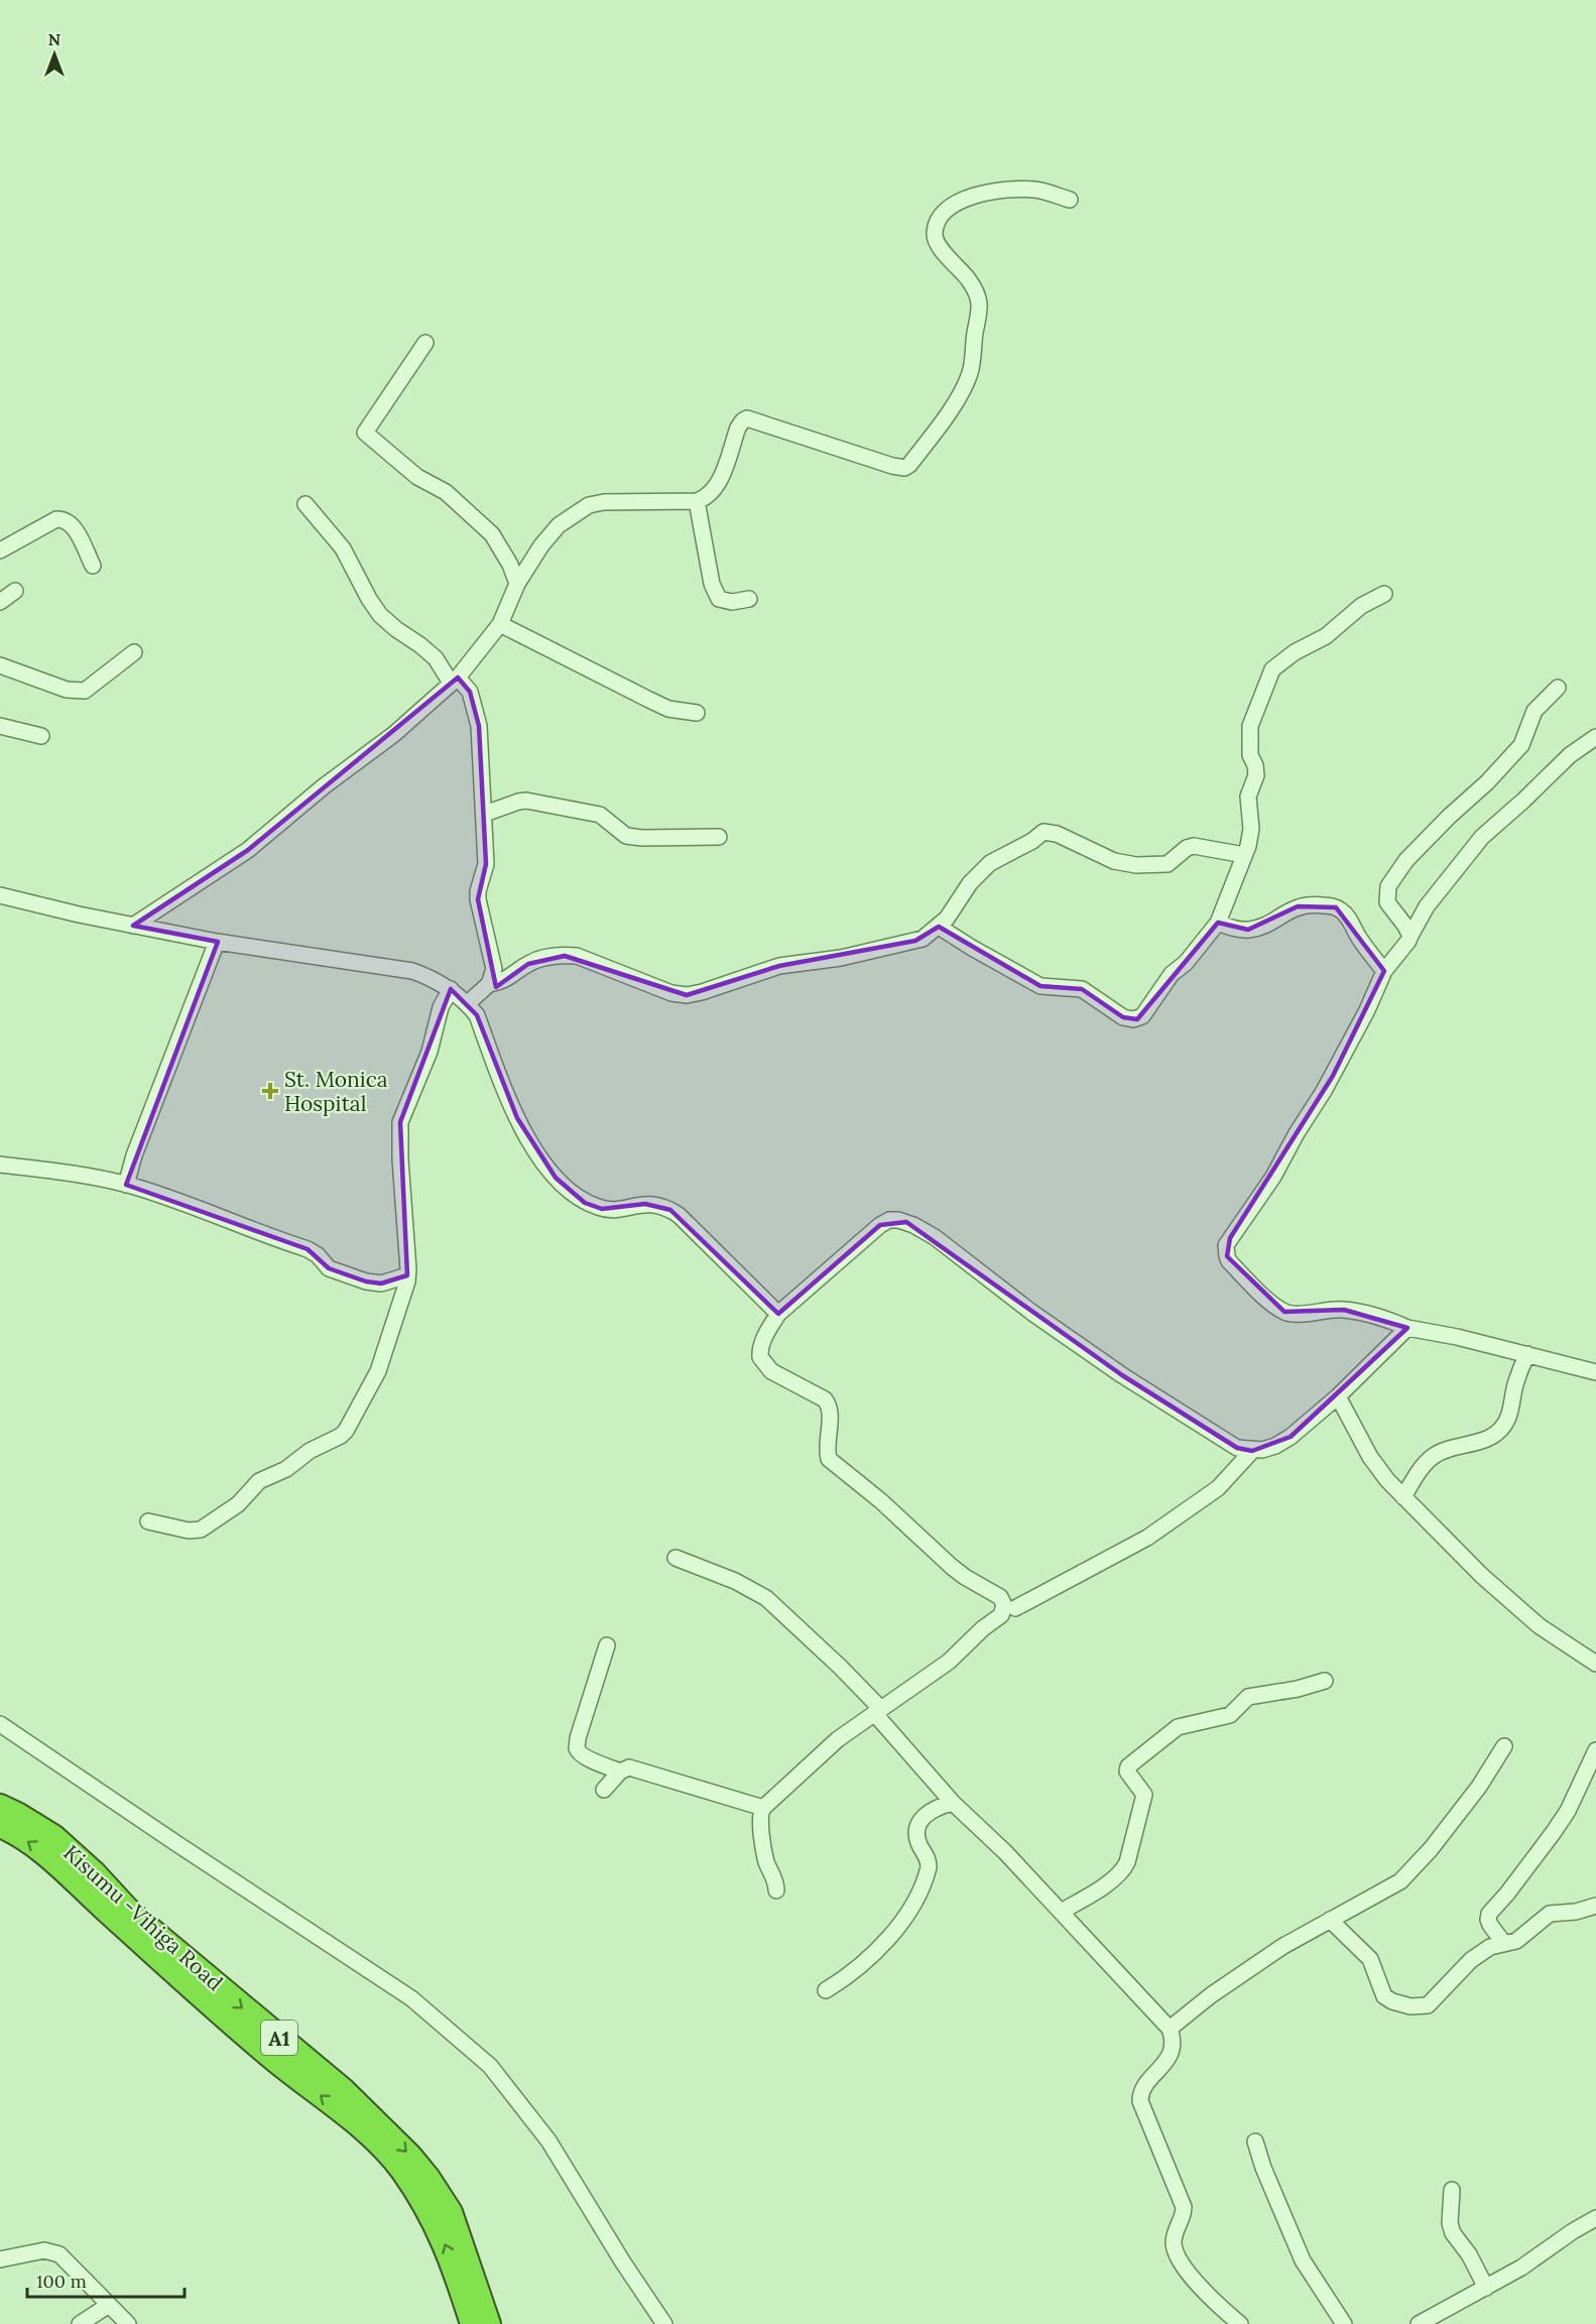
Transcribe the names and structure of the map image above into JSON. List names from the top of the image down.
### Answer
{
  "streets": {
    "highway": ["Kisumu -Vihiga Road", "A1"]
  },
  "places": {
    "health": ["St. Monica Hospital"]
  },
  "scale_bar": "100 m",
  "north": "top"
}
